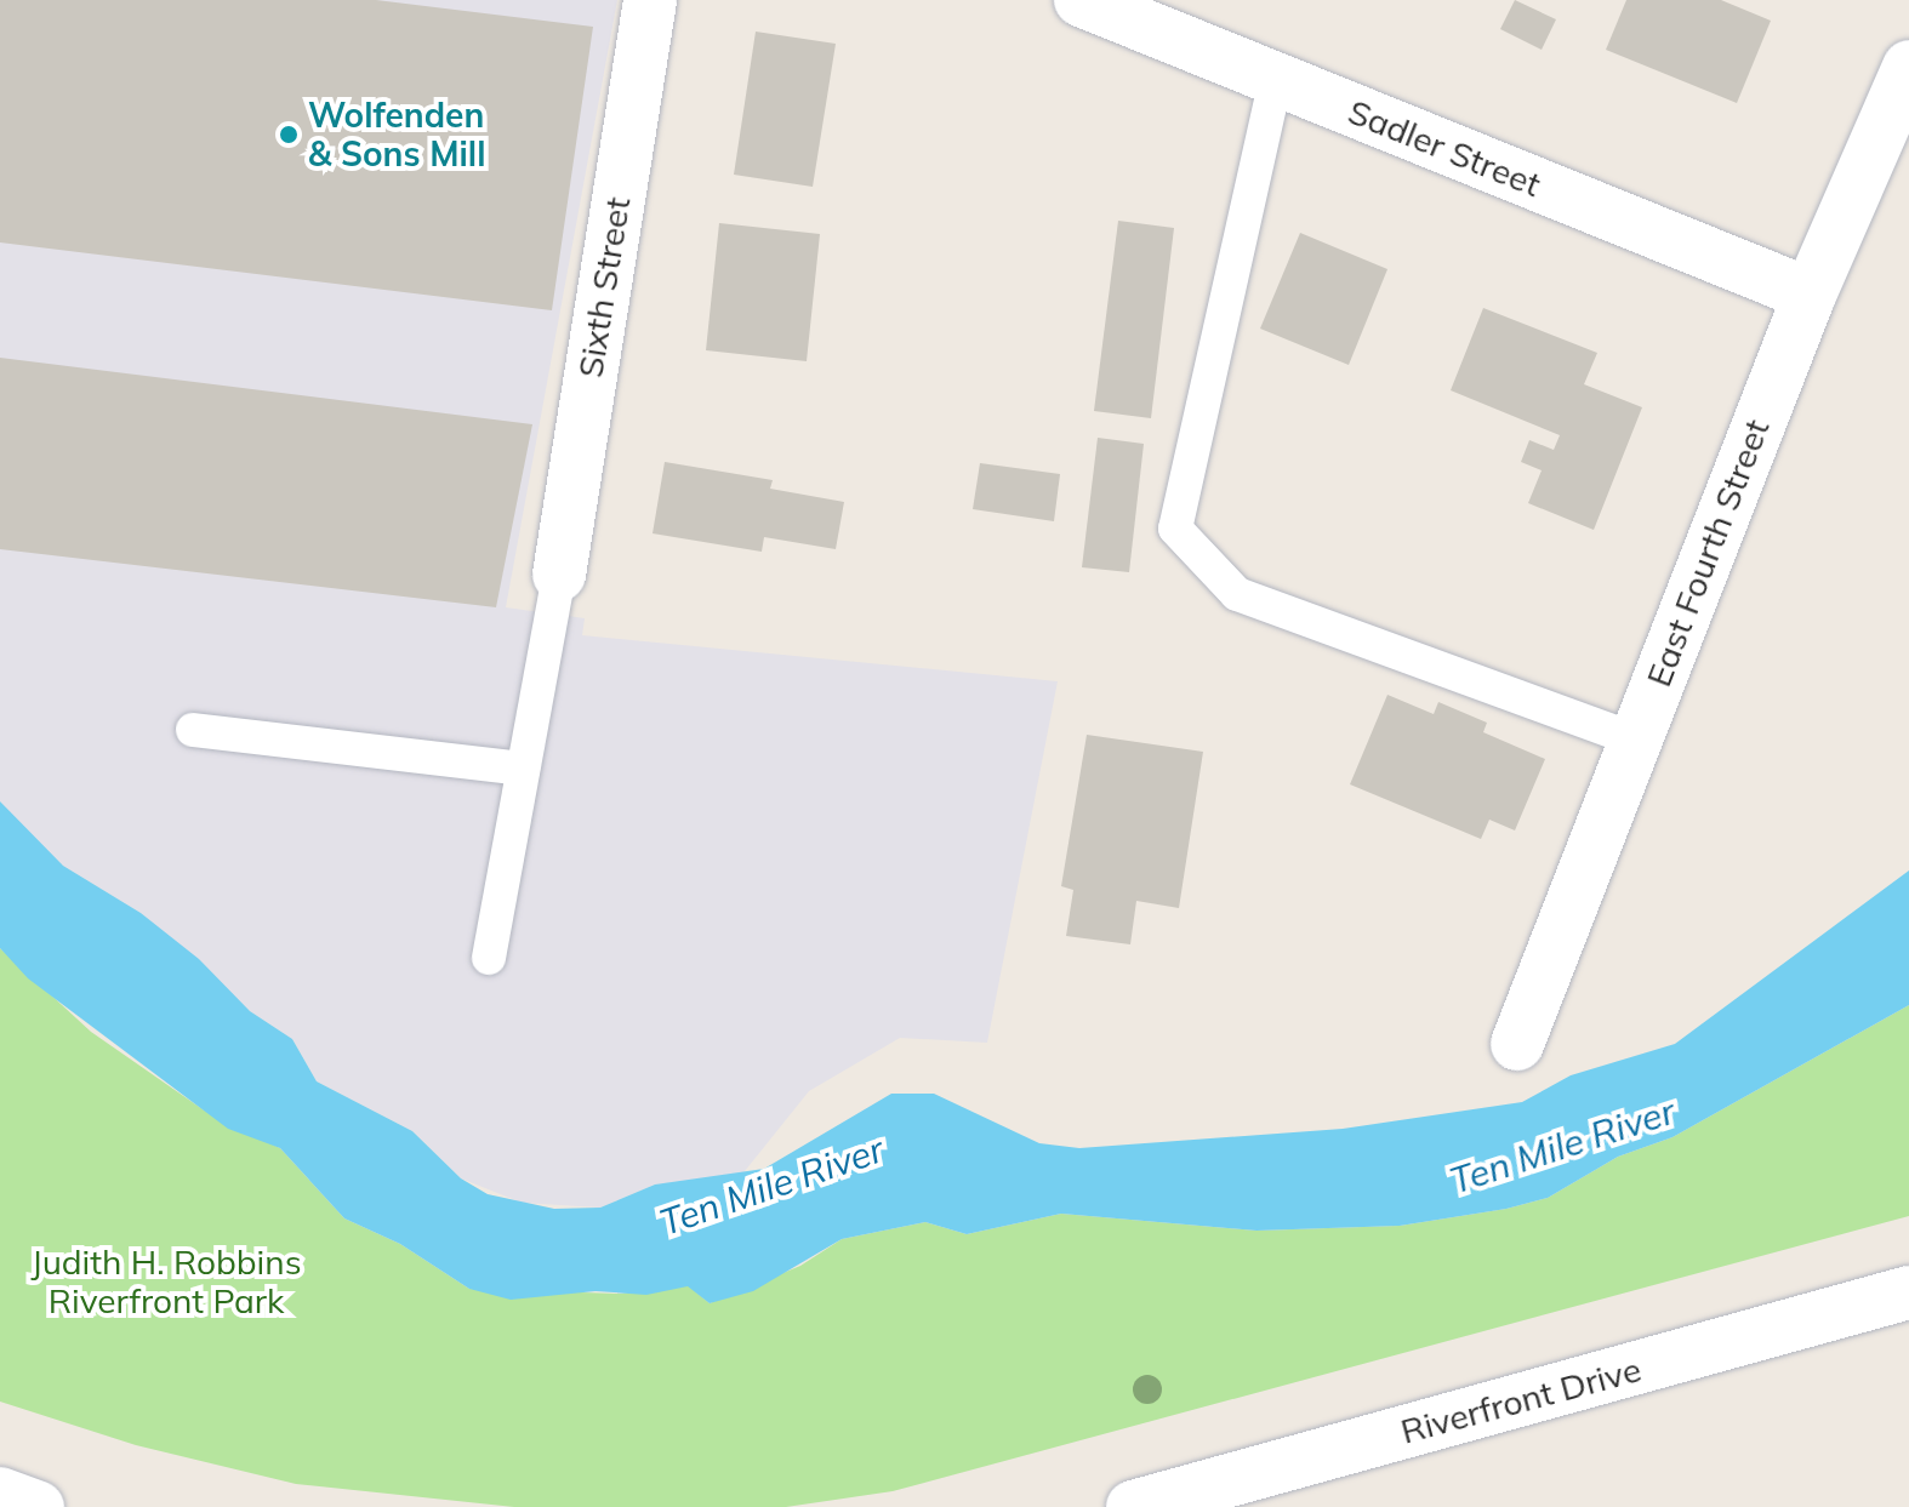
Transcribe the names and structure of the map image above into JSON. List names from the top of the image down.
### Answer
{
  "streets": {
    "street": [
      "Sadler Street",
      "Sixth Street",
      "East Fourth Street",
      "Riverfront Drive"
    ]
  },
  "crossings": [
    ["Sadler Street", "East Fourth Street"]
  ],
  "water": ["Ten Mile River"],
  "parks": ["Judith H. Robbins Riverfront Park"],
  "places": ["Wolfenden & Sons Mill"]
}
